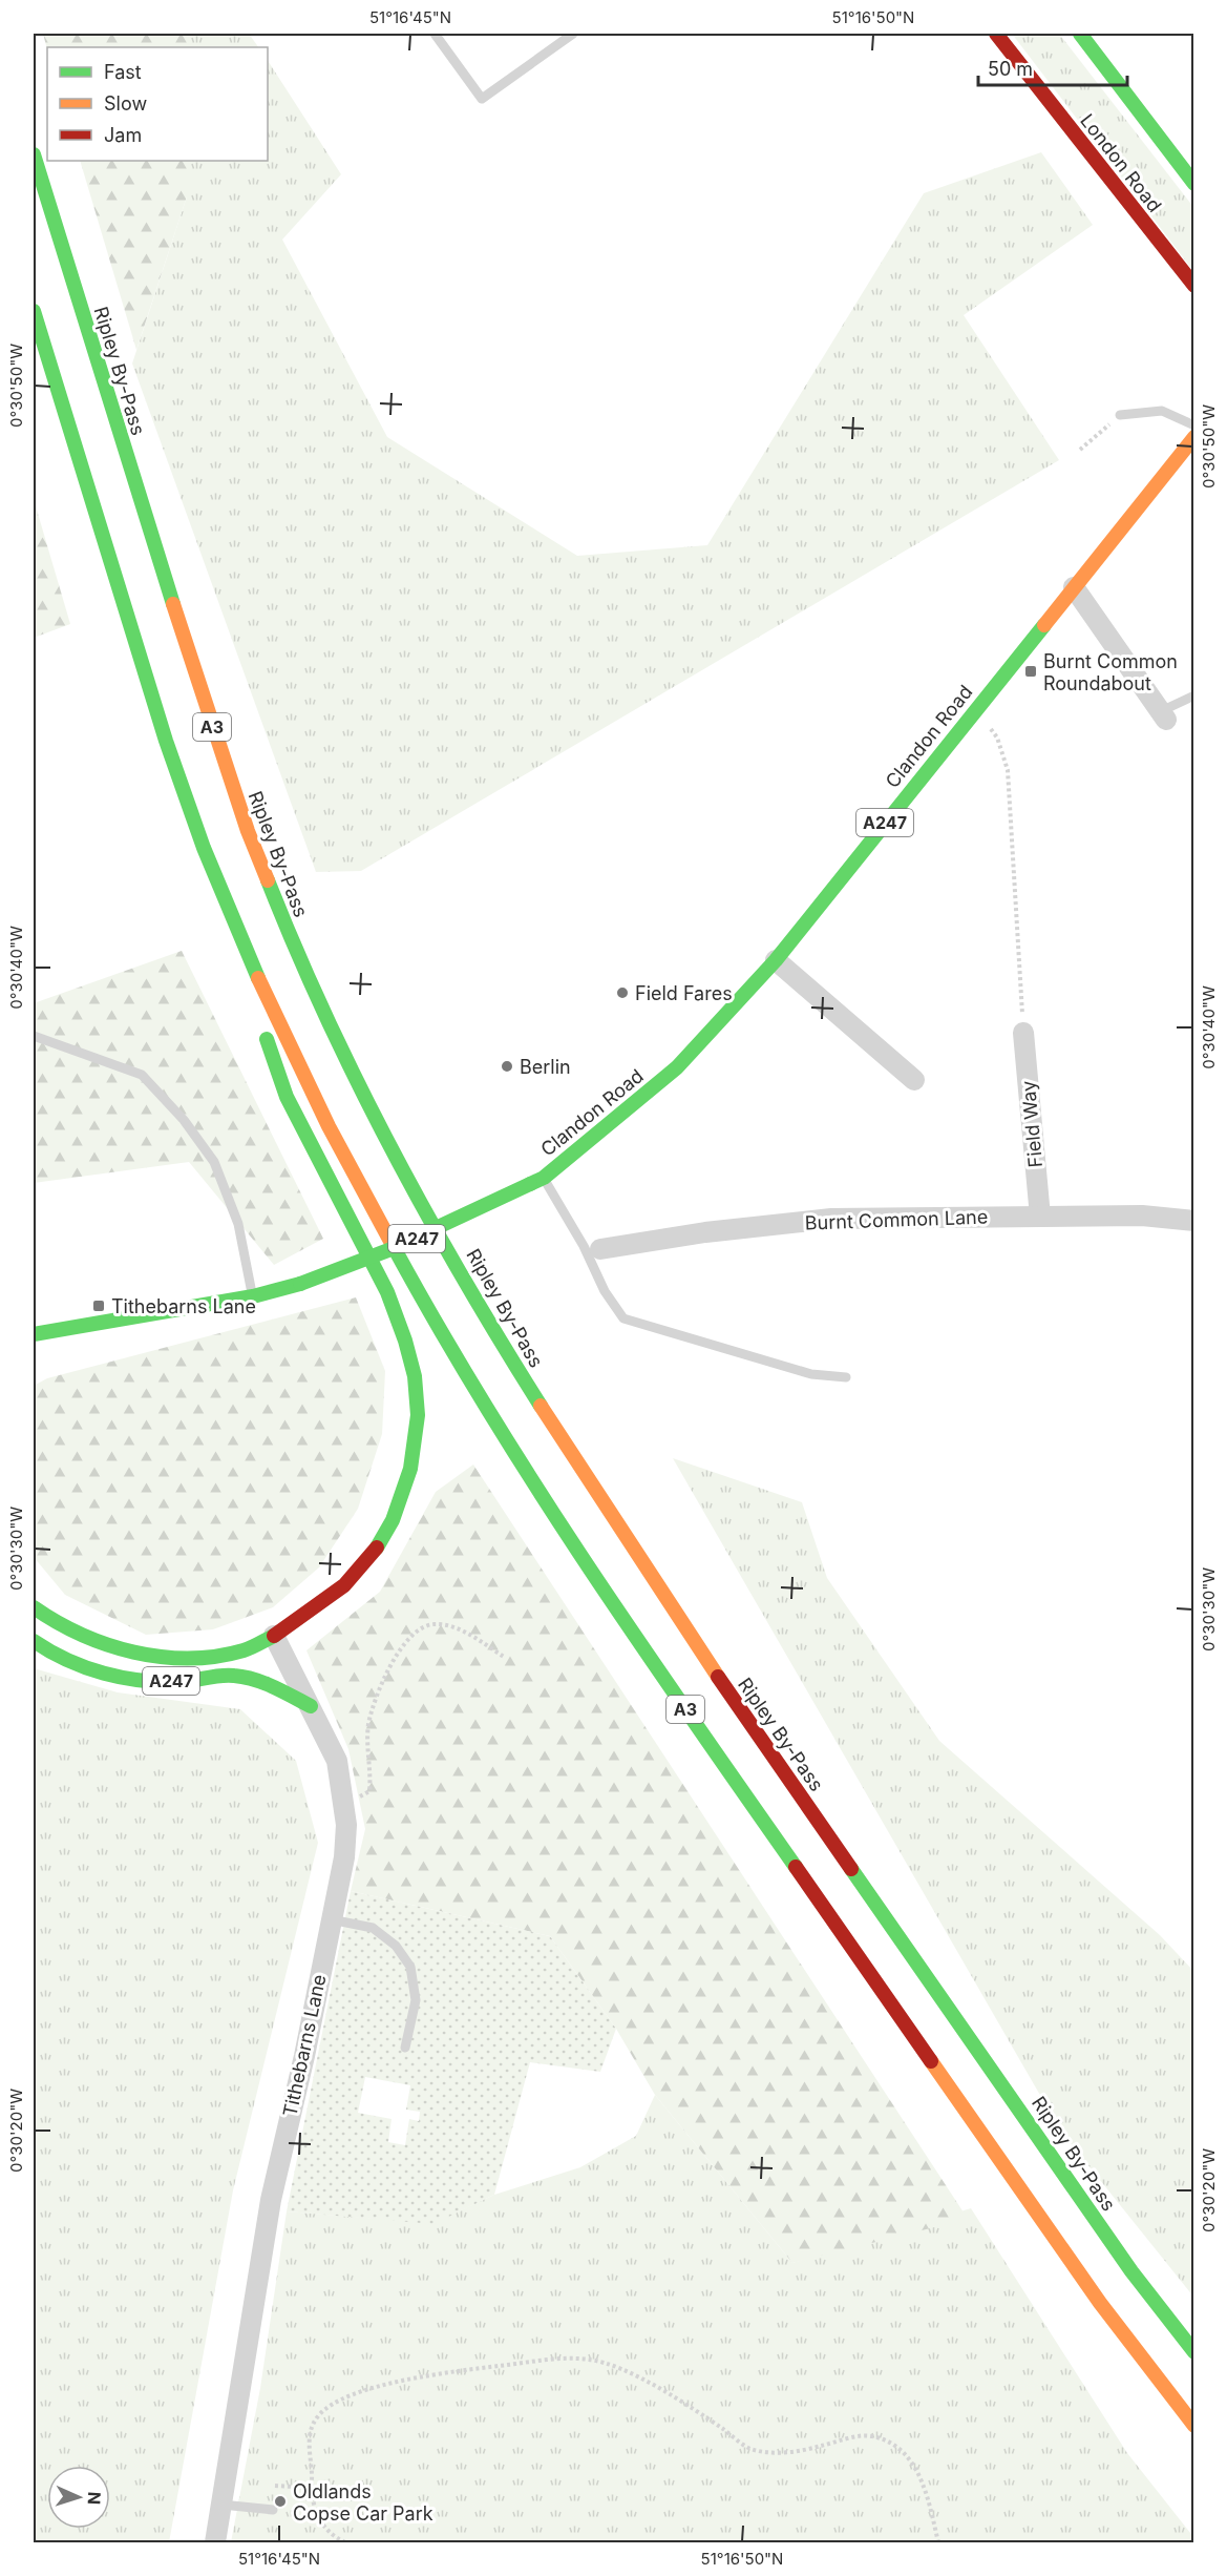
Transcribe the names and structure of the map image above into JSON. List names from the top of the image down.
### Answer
{
  "streets": {
    "main road": [
      "London Road",
      "Ripley By-Pass",
      "A3",
      "Clandon Road",
      "A247"
    ],
    "street": ["Field Way", "Burnt Common Lane", "Tithebarns Lane"]
  },
  "crossings": [
    ["A247", "Tithebarns Lane"],
    ["Field Way", "Burnt Common Lane"]
  ],
  "places": {
    "transit": ["Burnt Common Roundabout", "Tithebarns Lane"],
    "other": ["Field Fares", "Berlin", "Oldlands Copse Car Park"]
  },
  "legend": ["Fast", "Slow", "Jam"],
  "scale_bar": "50 m",
  "north": "right",
  "coordinates": [
    "51°16'45\"N",
    "51°16'50\"N",
    "0°30'50\"W",
    "0°30'40\"W",
    "0°30'30\"W",
    "0°30'20\"W"
  ]
}
